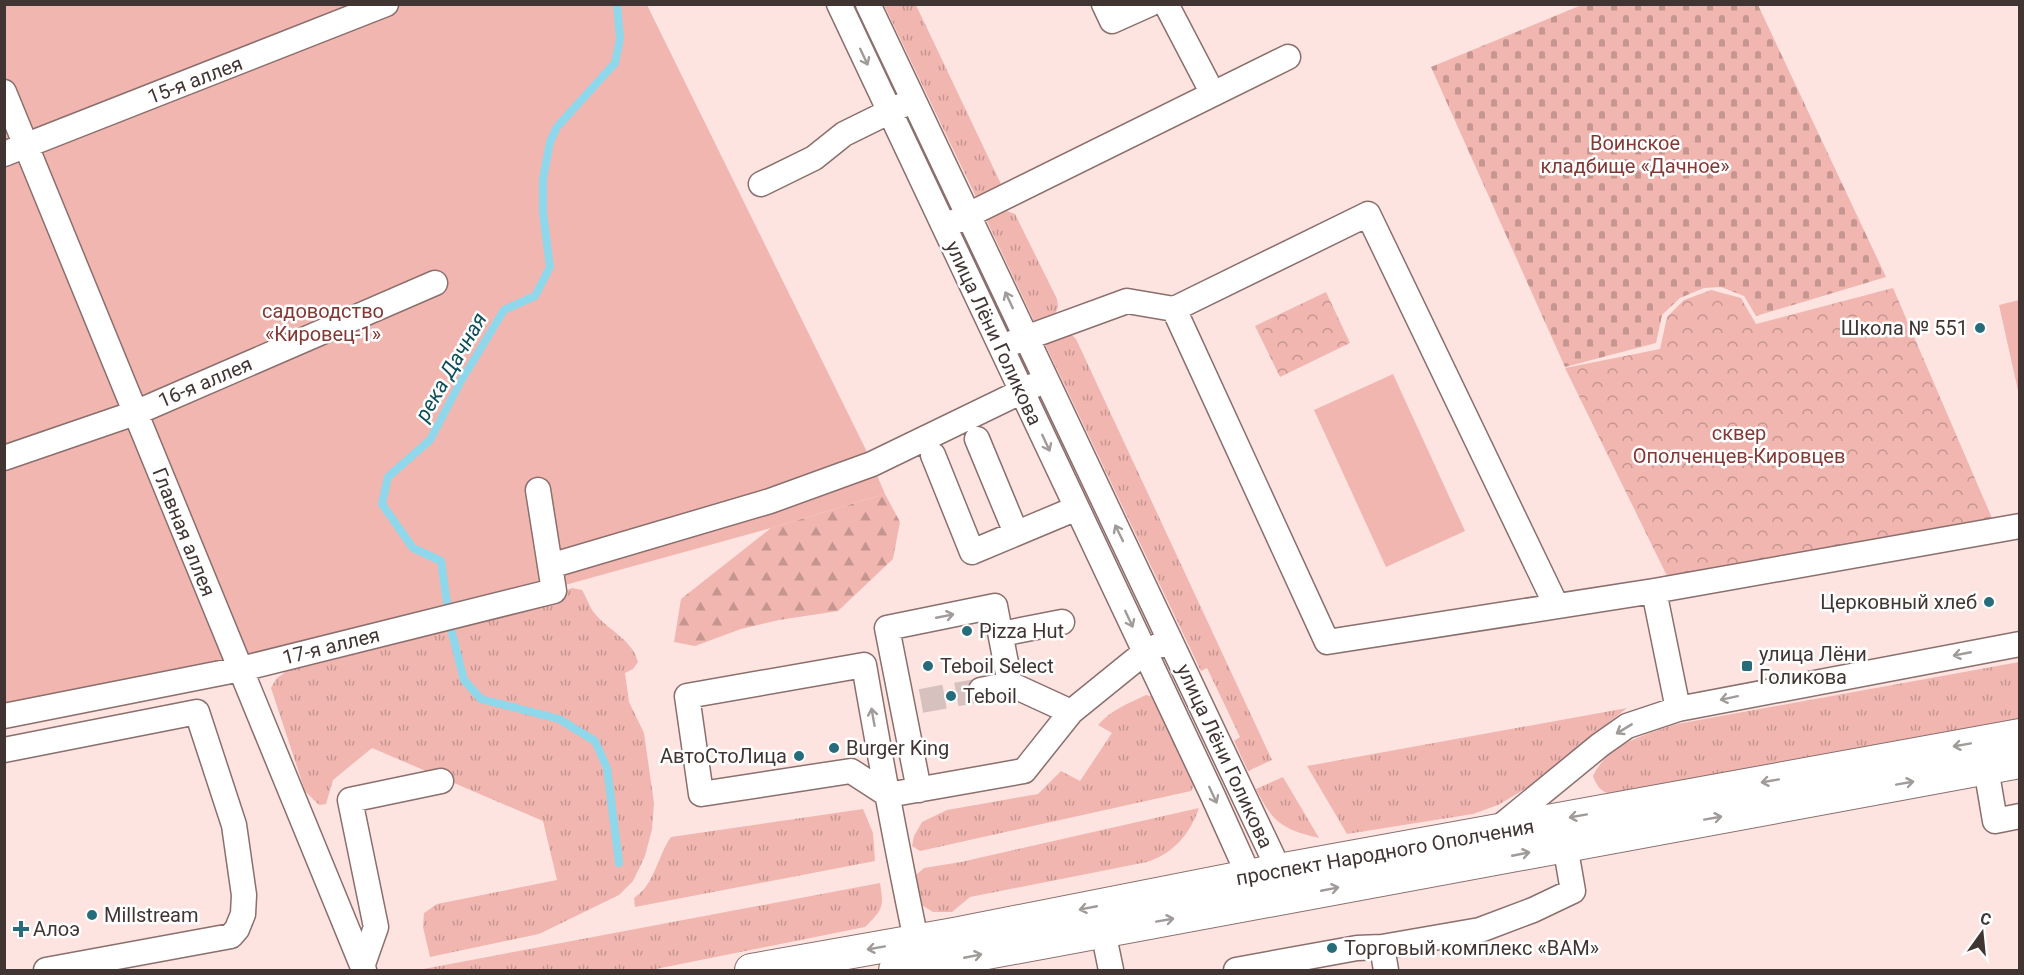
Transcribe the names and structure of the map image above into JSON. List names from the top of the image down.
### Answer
{
  "streets": {
    "main road": ["проспект Народного Ополчения"],
    "street": [
      "15-я аллея",
      "улица Лёни Голикова",
      "16-я аллея",
      "Главная аллея",
      "17-я аллея"
    ]
  },
  "crossings": [
    ["15-я аллея", "Главная аллея"],
    ["улица Лёни Голикова", "проспект Народного Ополчения"],
    ["16-я аллея", "Главная аллея"],
    ["Главная аллея", "17-я аллея"]
  ],
  "water": ["река Дачная"],
  "parks": ["Воинское кладбище «Дачное»", "садоводство «Кировец-1»", "сквер Ополченцев-Кировцев"],
  "places": {
    "other": [
      "Школа № 551",
      "Церковный хлеб",
      "Pizza Hut",
      "Teboil Select",
      "Teboil",
      "Burger King",
      "АвтоСтоЛица",
      "Millstream",
      "Торговый комплекс «ВАМ»"
    ],
    "transit": ["улица Лёни Голикова"],
    "health": ["Алоэ"]
  },
  "north": "top"
}
